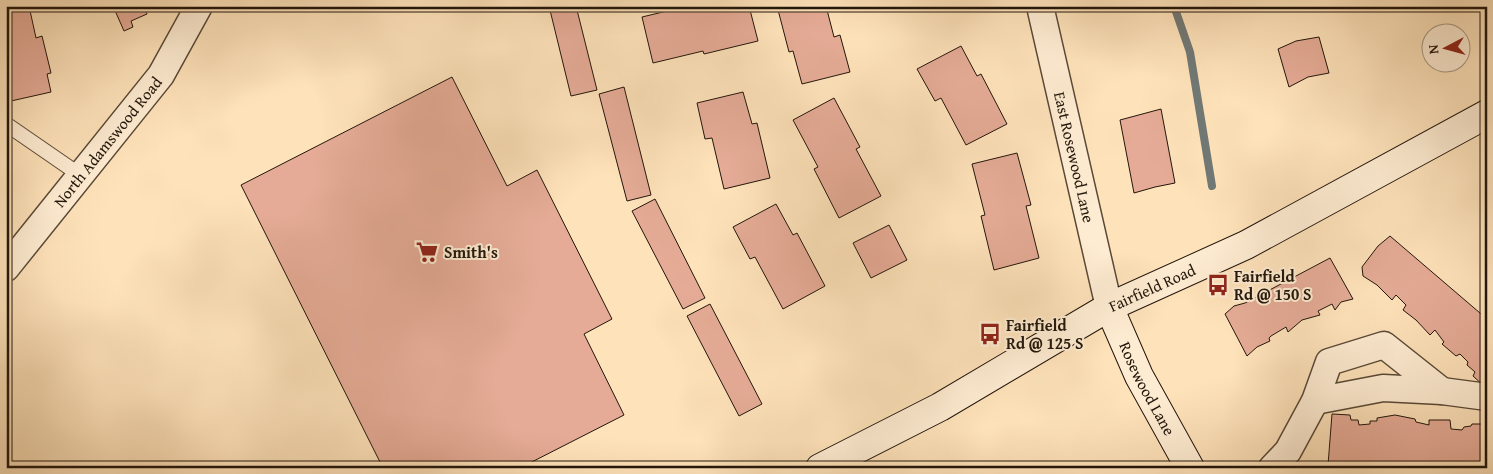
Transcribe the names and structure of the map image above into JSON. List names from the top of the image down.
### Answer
{
  "streets": {
    "street": [
      "North Adamswood Road",
      "East Rosewood Lane",
      "Fairfield Road",
      "Rosewood Lane"
    ]
  },
  "crossings": [
    ["East Rosewood Lane", "Fairfield Road"],
    ["East Rosewood Lane", "Rosewood Lane"],
    ["Fairfield Road", "Rosewood Lane"]
  ],
  "places": {
    "supermarket": ["Smith's"],
    "bus stop": ["Fairfield Rd @ 150 S", "Fairfield Rd @ 125 S"]
  },
  "north": "left"
}
